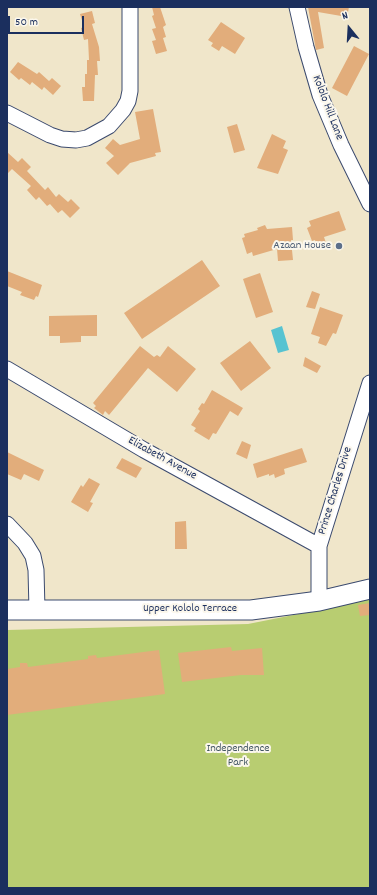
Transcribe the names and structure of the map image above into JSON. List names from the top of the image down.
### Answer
{
  "streets": {
    "main road": ["Upper Kololo Terrace"],
    "street": ["Kololo Hill Lane", "Elizabeth Avenue", "Prince Charles Drive"]
  },
  "crossings": [
    ["Elizabeth Avenue", "Prince Charles Drive"],
    ["Prince Charles Drive", "Upper Kololo Terrace"]
  ],
  "parks": ["Independence Park"],
  "places": ["Azaan House"],
  "scale_bar": "50 m",
  "north": "top"
}
